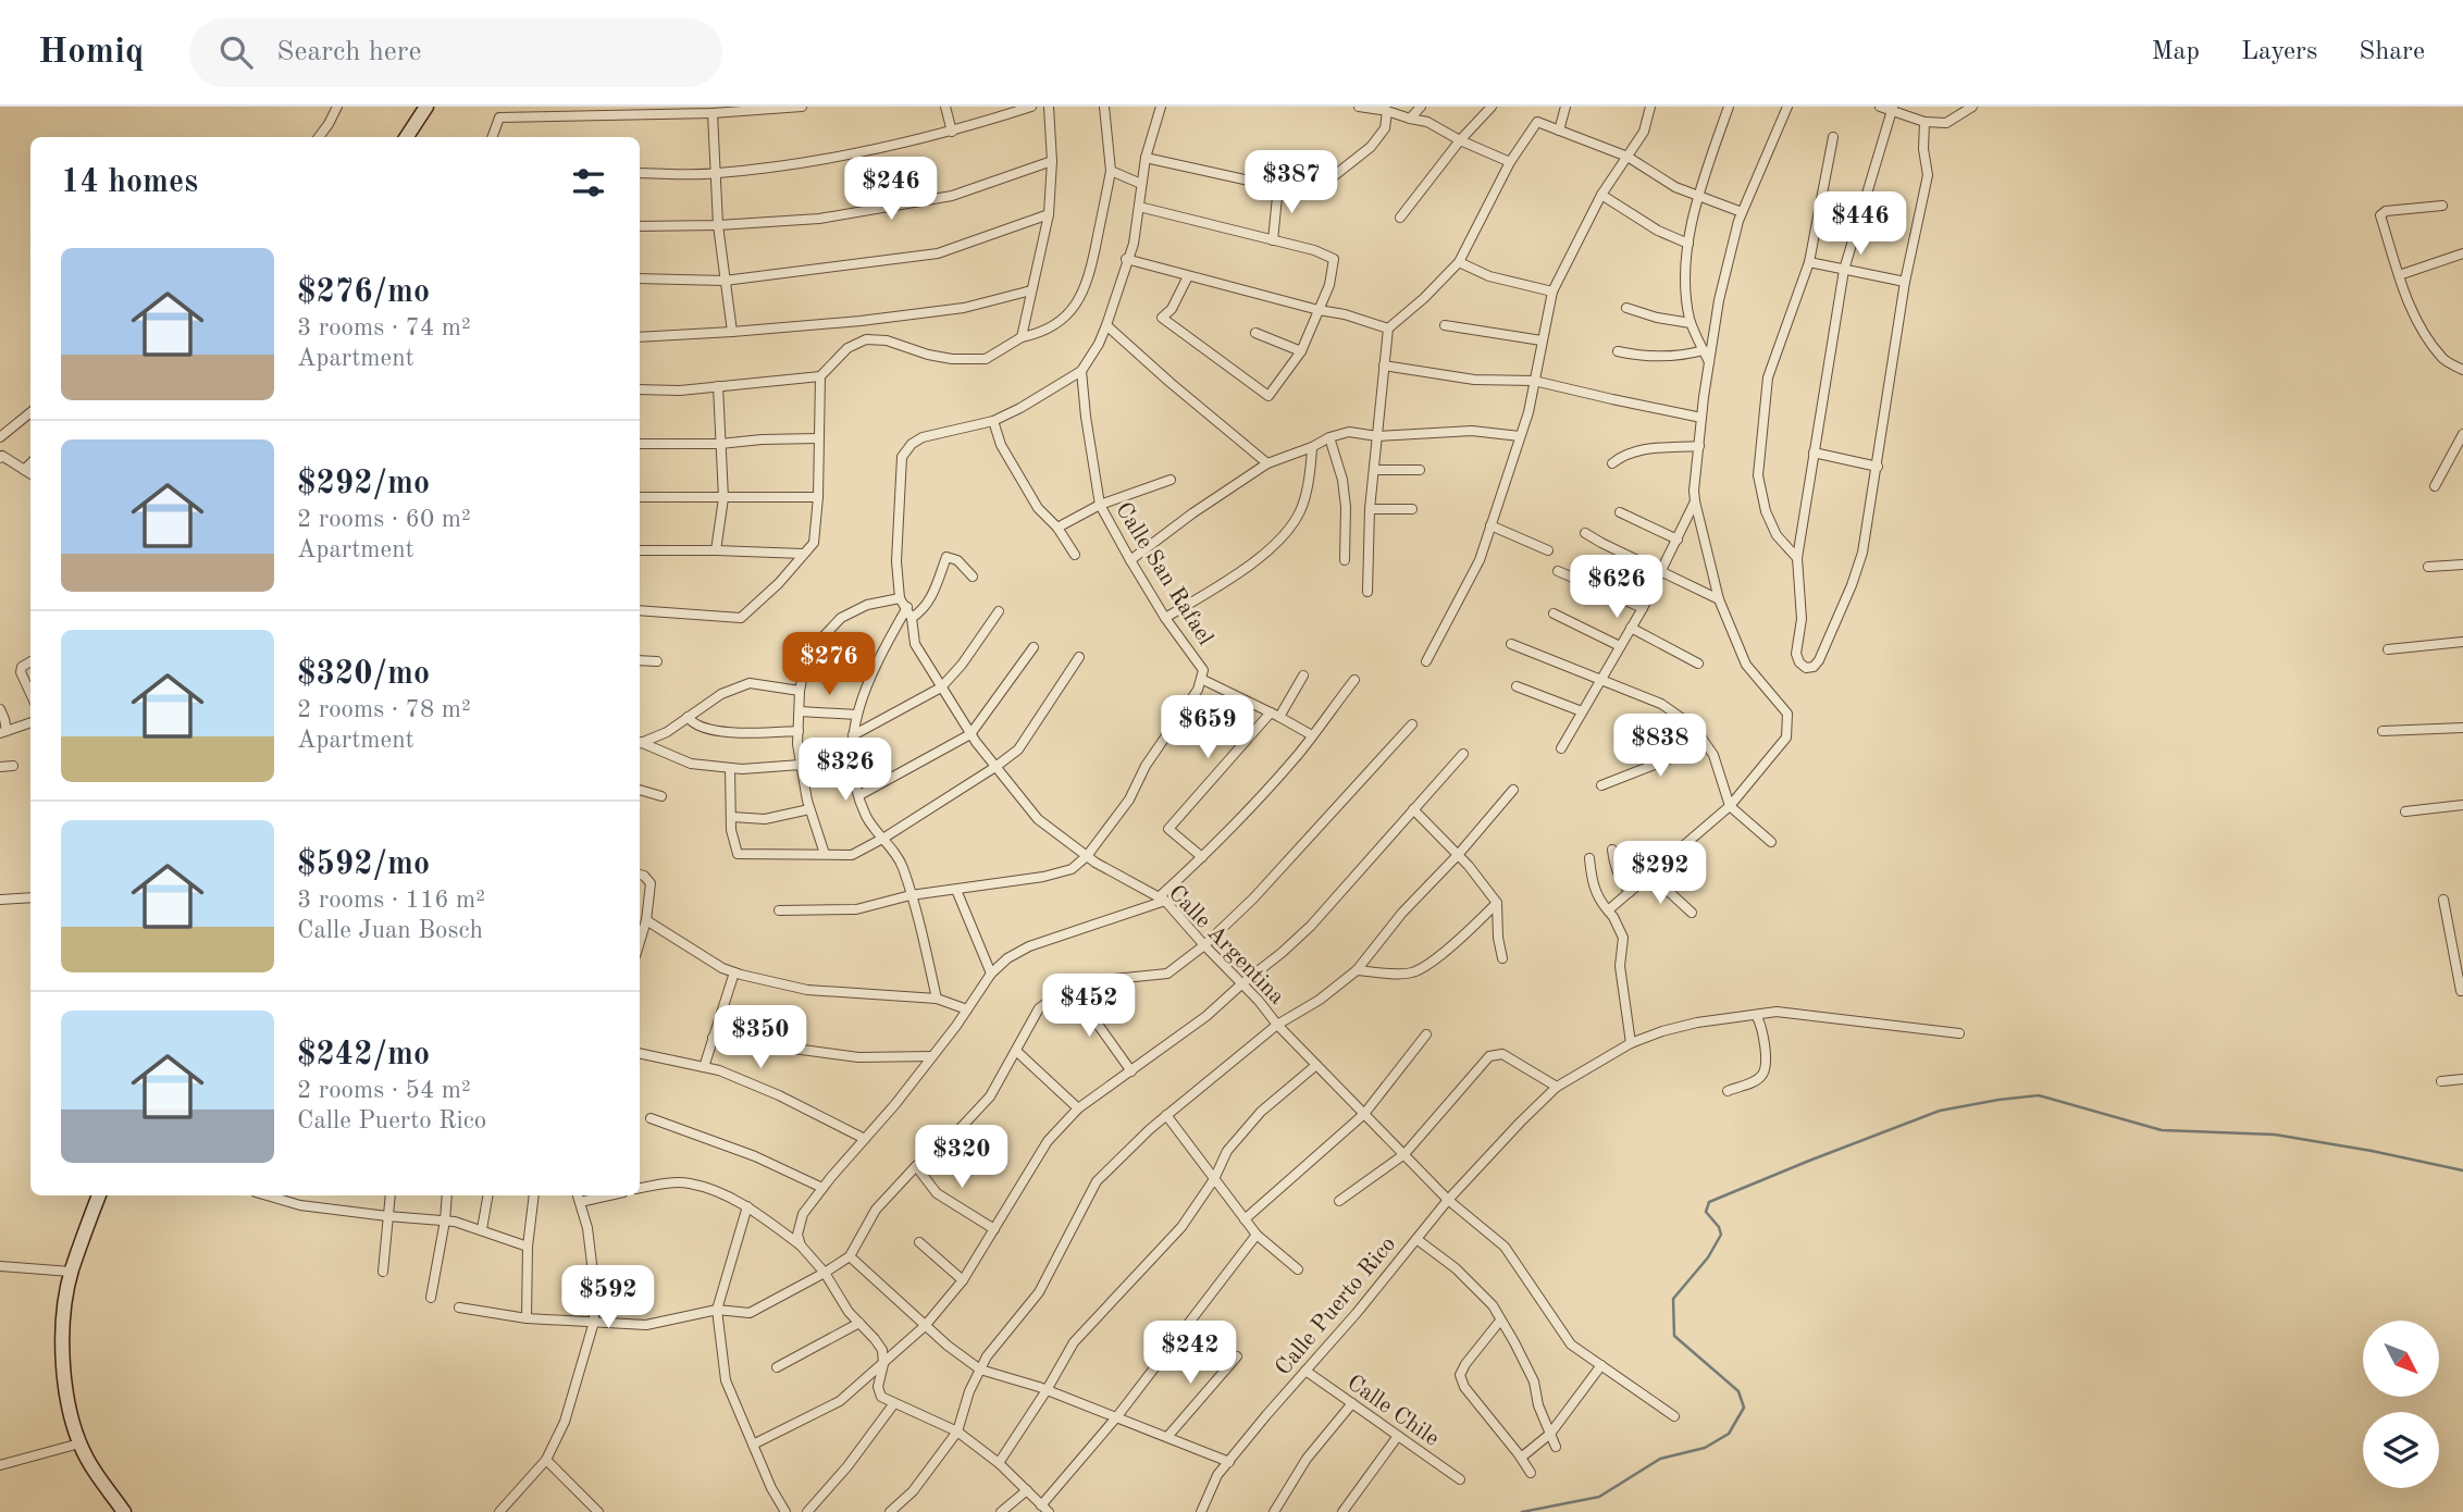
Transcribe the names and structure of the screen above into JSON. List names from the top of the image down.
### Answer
{
  "streets": {
    "street": [
      "Calle San Rafael",
      "Calle Argentina",
      "Calle Puerto Rico",
      "Calle Chile"
    ]
  },
  "crossings": [
    ["Calle San Rafael", "Calle Argentina"],
    ["Calle Argentina", "Calle Puerto Rico"],
    ["Calle Puerto Rico", "Calle Chile"]
  ],
  "north": "bottom right",
  "page": {
    "header": "Homiq",
    "search": "Search here",
    "nav": ["Map", "Layers", "Share"],
    "heading": "14 homes",
    "price": [
      "$387",
      "$246",
      "$446",
      "$626",
      "$276",
      "$659",
      "$838",
      "$326",
      "$292",
      "$452",
      "$350",
      "$320",
      "$592",
      "$242"
    ],
    "list": [
      {
        "name": "$276/mo",
        "note": "3 rooms · 74 m² · Apartment"
      },
      {
        "name": "$292/mo",
        "note": "2 rooms · 60 m² · Apartment"
      },
      {
        "name": "$320/mo",
        "note": "2 rooms · 78 m² · Apartment"
      },
      {
        "name": "$592/mo",
        "note": "3 rooms · 116 m² · Calle Juan Bosch"
      },
      {
        "name": "$242/mo",
        "note": "2 rooms · 54 m² · Calle Puerto Rico"
      }
    ]
  }
}
